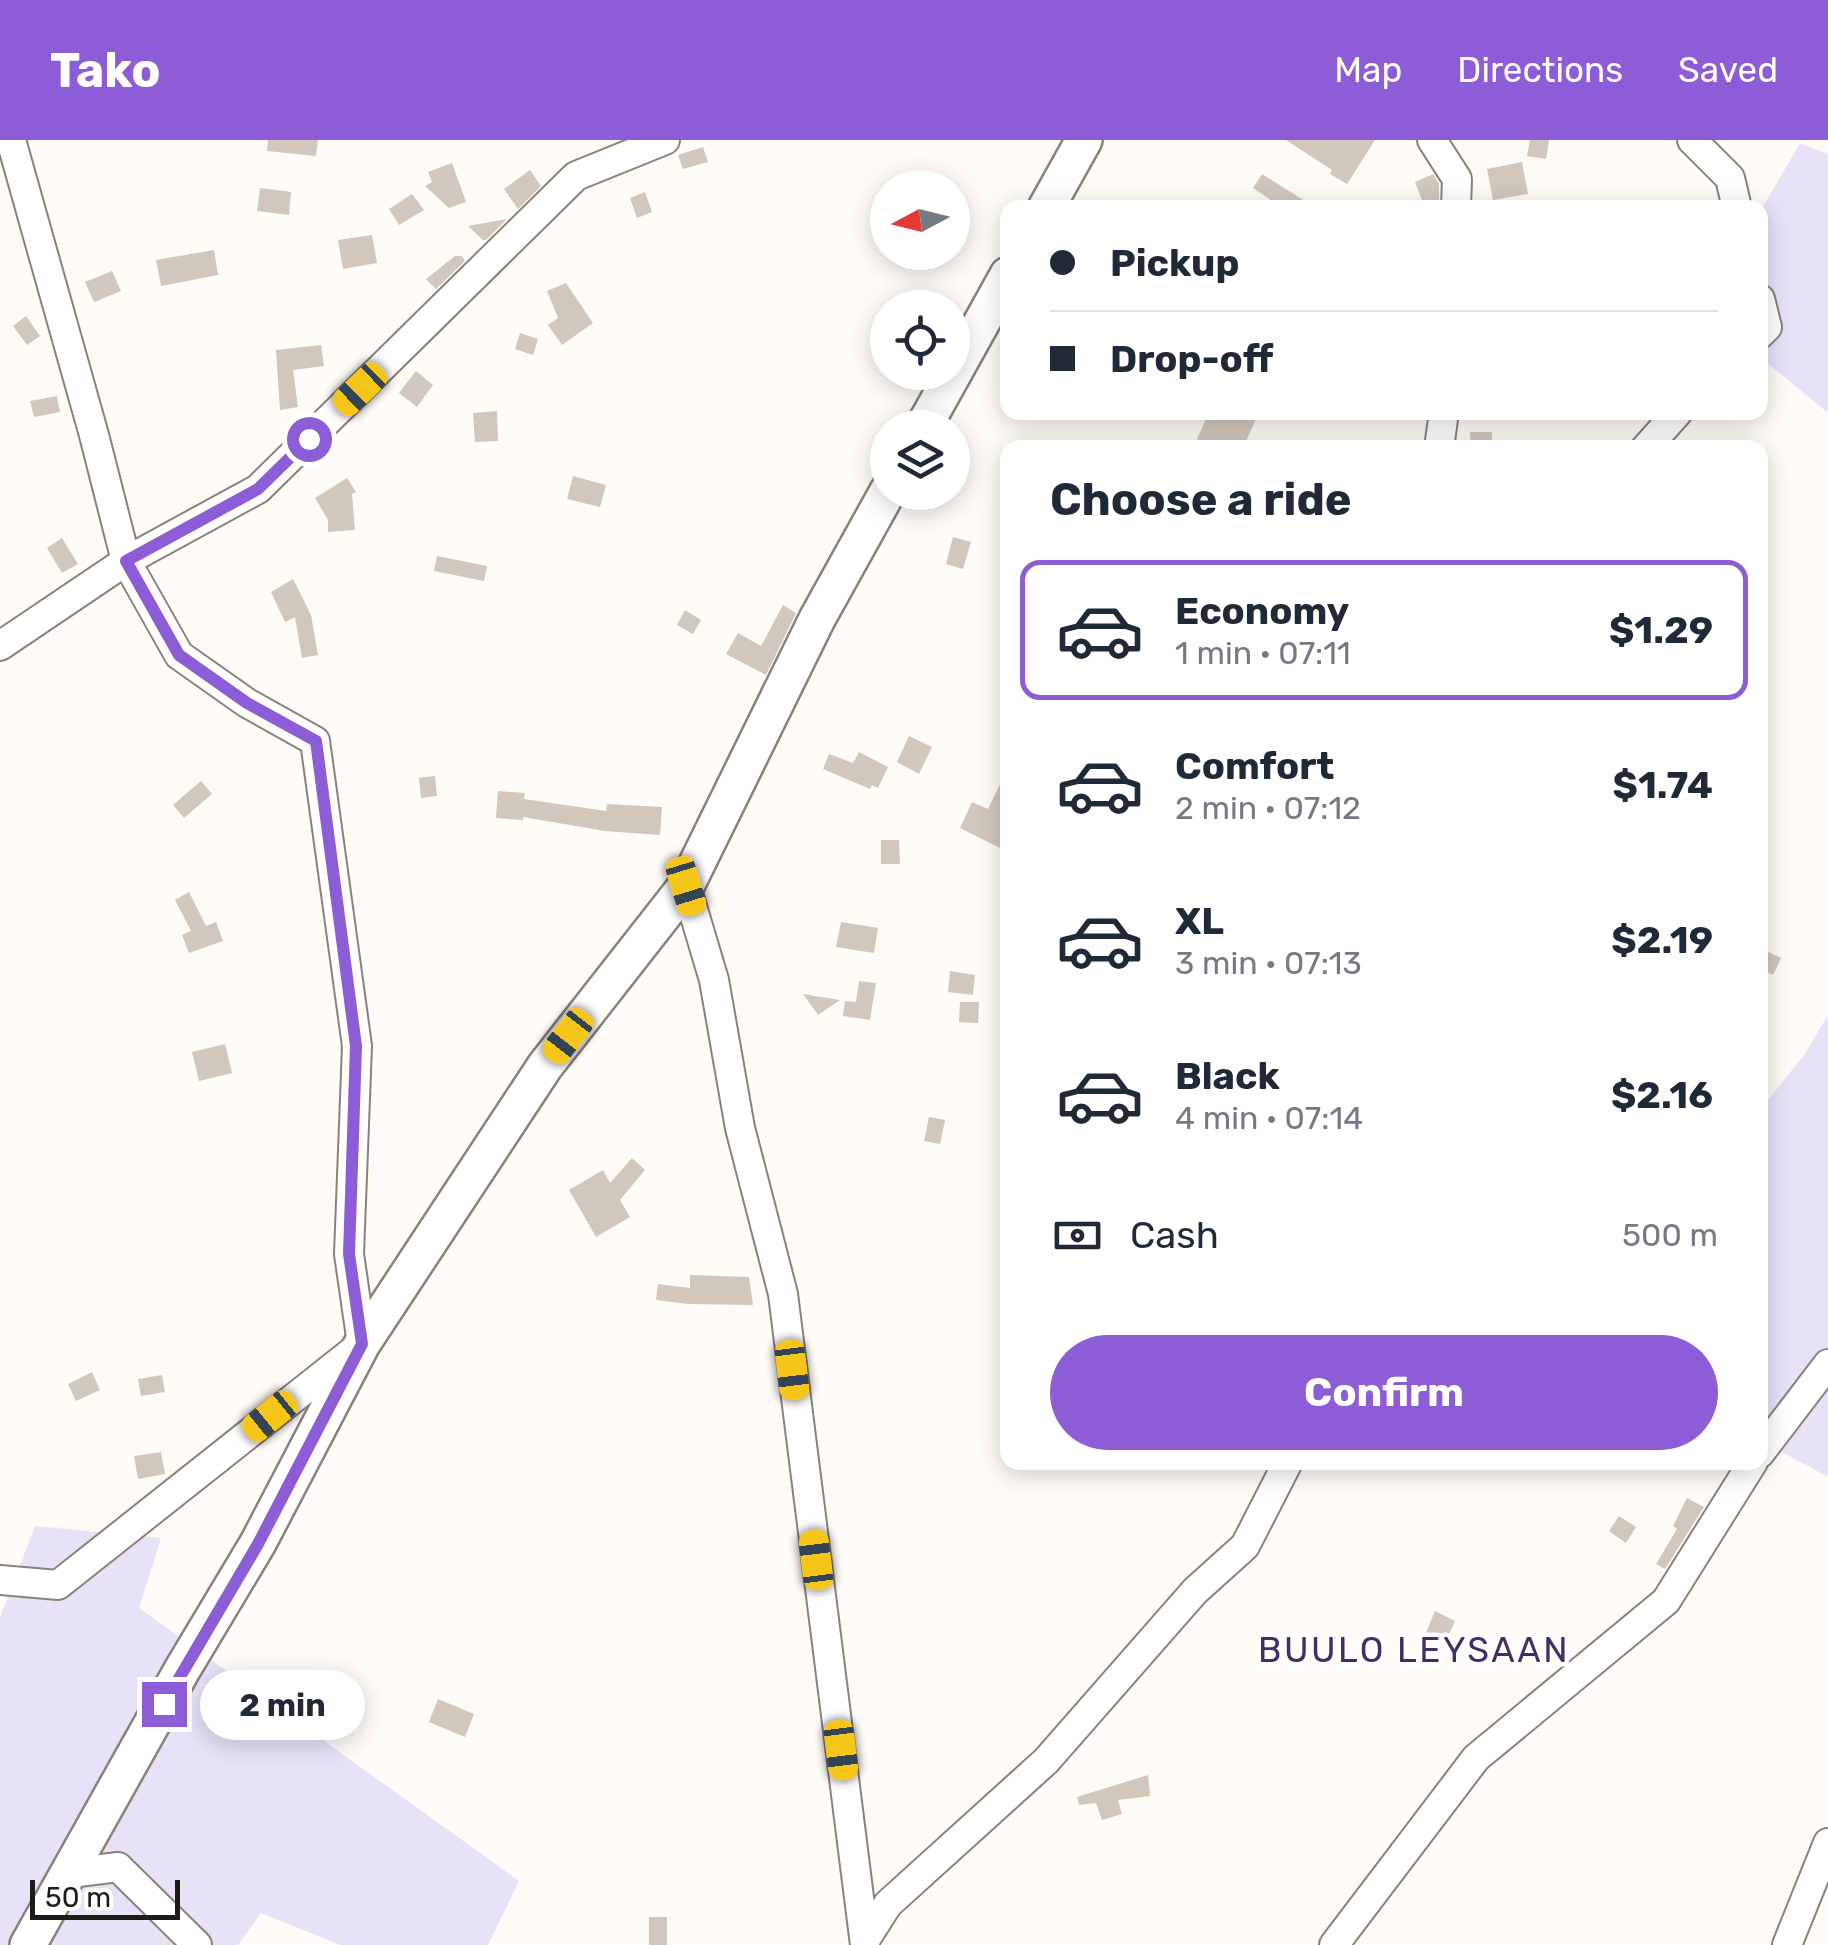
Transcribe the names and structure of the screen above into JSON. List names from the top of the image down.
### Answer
{
  "districts": ["BUULO LEYSAAN"],
  "scale_bar": "50 m",
  "north": "left",
  "page": {
    "header": "Tako",
    "nav": ["Map", "Directions", "Saved"],
    "banner": ["Pickup", "Drop-off"],
    "heading": "Choose a ride",
    "list": [
      {
        "name": "Economy",
        "note": "1 min · 07:11",
        "value": "$1.29"
      },
      {
        "name": "Comfort",
        "note": "2 min · 07:12",
        "value": "$1.74"
      },
      {
        "name": "XL",
        "note": "3 min · 07:13",
        "value": "$2.19"
      },
      {
        "name": "Black",
        "note": "4 min · 07:14",
        "value": "$2.16"
      }
    ],
    "pay": ["Cash", "500 m"],
    "buttons": "Confirm",
    "bubble": "2 min",
    "scale": "50 m"
  }
}
